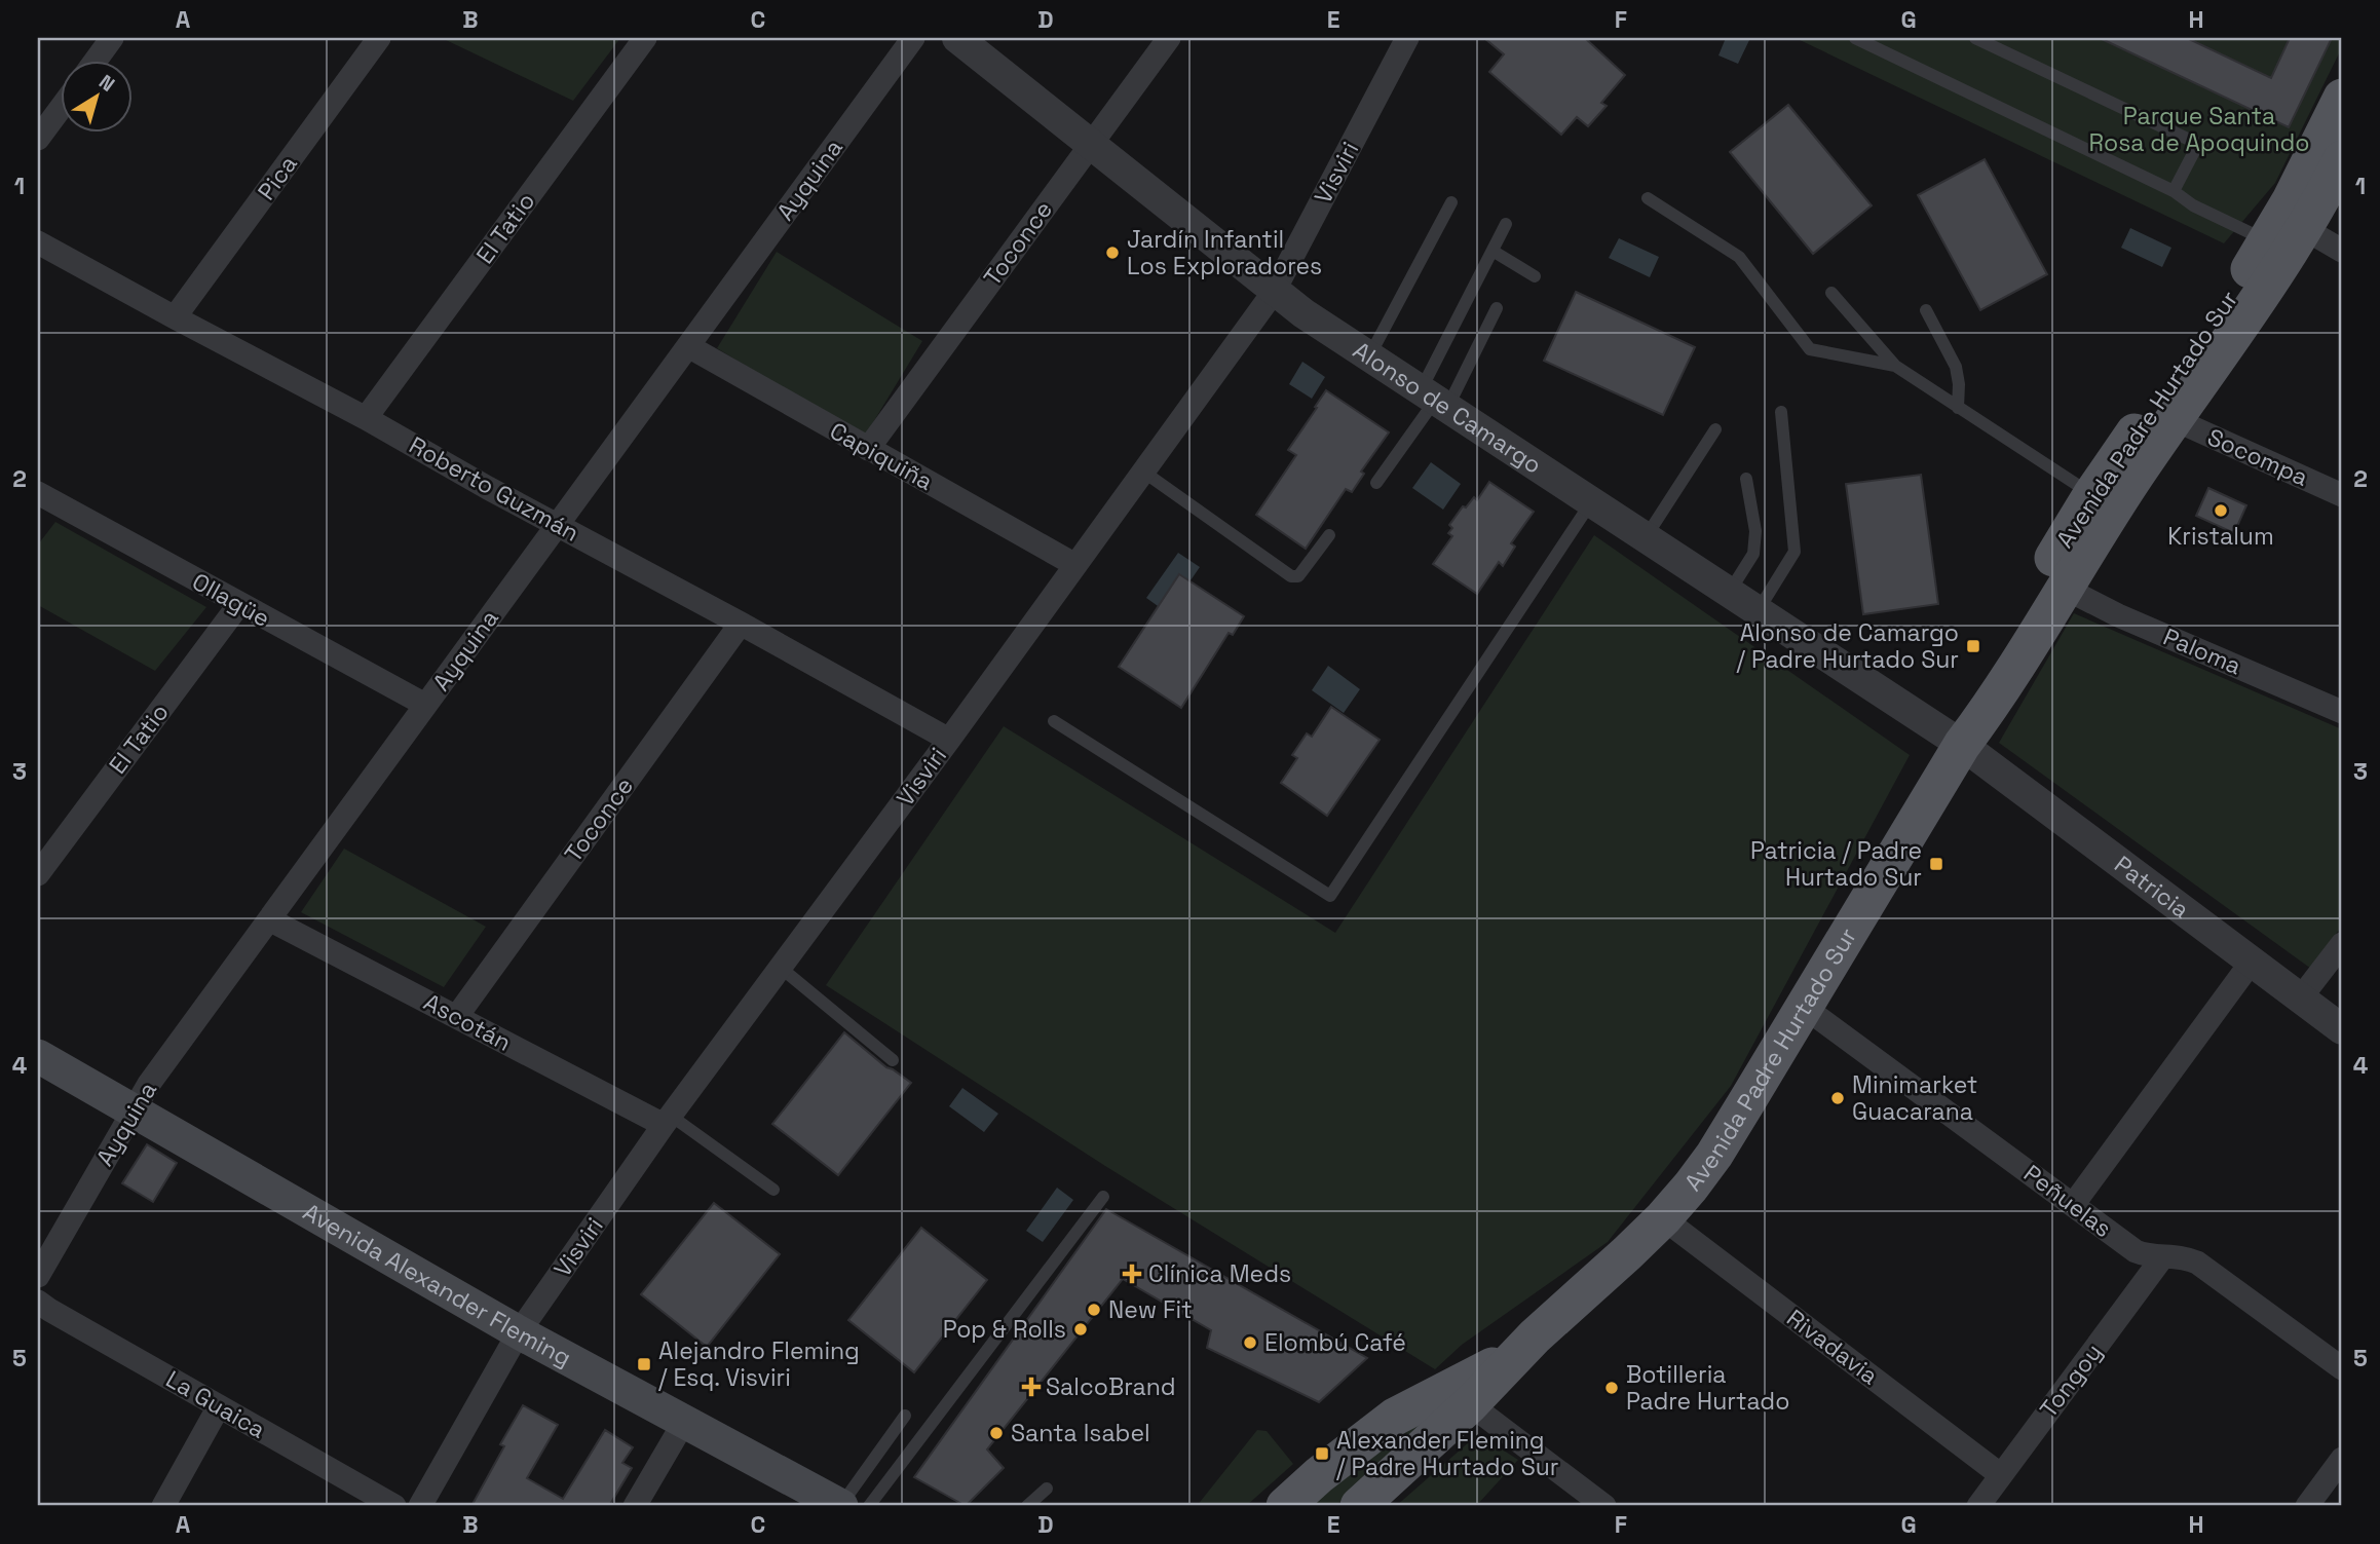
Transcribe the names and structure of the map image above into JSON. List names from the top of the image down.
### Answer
{
  "streets": {
    "main road": ["Avenida Padre Hurtado Sur", "Avenida Alexander Fleming"],
    "street": [
      "Visviri",
      "Pica",
      "Ayquina",
      "El Tatio",
      "Toconce",
      "Alonso de Camargo",
      "Capiquiña",
      "Socompa",
      "Roberto Guzmán",
      "Ollagüe",
      "Paloma",
      "Patricia",
      "Ascotán",
      "Peñuelas",
      "Rivadavia",
      "Tongoy",
      "La Guaica"
    ]
  },
  "crossings": [
    ["Visviri", "Alonso de Camargo"],
    ["Visviri", "Capiquiña"],
    ["Visviri", "Roberto Guzmán"],
    ["Visviri", "Ascotán"],
    ["Visviri", "Avenida Alexander Fleming"],
    ["Pica", "Roberto Guzmán"],
    ["Ayquina", "Capiquiña"],
    ["Ayquina", "Roberto Guzmán"],
    ["Ayquina", "Ollagüe"],
    ["Ayquina", "Ascotán"],
    ["Ayquina", "Avenida Alexander Fleming"],
    ["El Tatio", "Roberto Guzmán"],
    ["El Tatio", "Ollagüe"],
    ["Toconce", "Alonso de Camargo"],
    ["Toconce", "Capiquiña"],
    ["Toconce", "Roberto Guzmán"],
    ["Toconce", "Ascotán"],
    ["Alonso de Camargo", "Avenida Padre Hurtado Sur"],
    ["Alonso de Camargo", "Patricia"],
    ["Avenida Padre Hurtado Sur", "Socompa"],
    ["Avenida Padre Hurtado Sur", "Paloma"],
    ["Avenida Padre Hurtado Sur", "Patricia"],
    ["Avenida Padre Hurtado Sur", "Peñuelas"],
    ["Avenida Padre Hurtado Sur", "Rivadavia"],
    ["Peñuelas", "Tongoy"],
    ["Rivadavia", "Tongoy"]
  ],
  "parks": ["Parque Santa Rosa de Apoquindo"],
  "places": {
    "other": [
      "Jardín Infantil Los Exploradores",
      "Kristalum",
      "Minimarket Guacarana",
      "New Fit",
      "Pop & Rolls",
      "Elombú Café",
      "Botilleria Padre Hurtado",
      "Santa Isabel"
    ],
    "transit": [
      "Alonso de Camargo / Padre Hurtado Sur",
      "Patricia / Padre Hurtado Sur",
      "Alejandro Fleming / Esq. Visviri",
      "Alexander Fleming / Padre Hurtado Sur"
    ],
    "health": ["Clínica Meds", "SalcoBrand"]
  },
  "north": "top right",
  "grid": {
    "columns": [
      "A",
      "B",
      "C",
      "D",
      "E",
      "F",
      "G",
      "H"
    ],
    "rows": [
      "1",
      "2",
      "3",
      "4",
      "5"
    ]
  }
}
